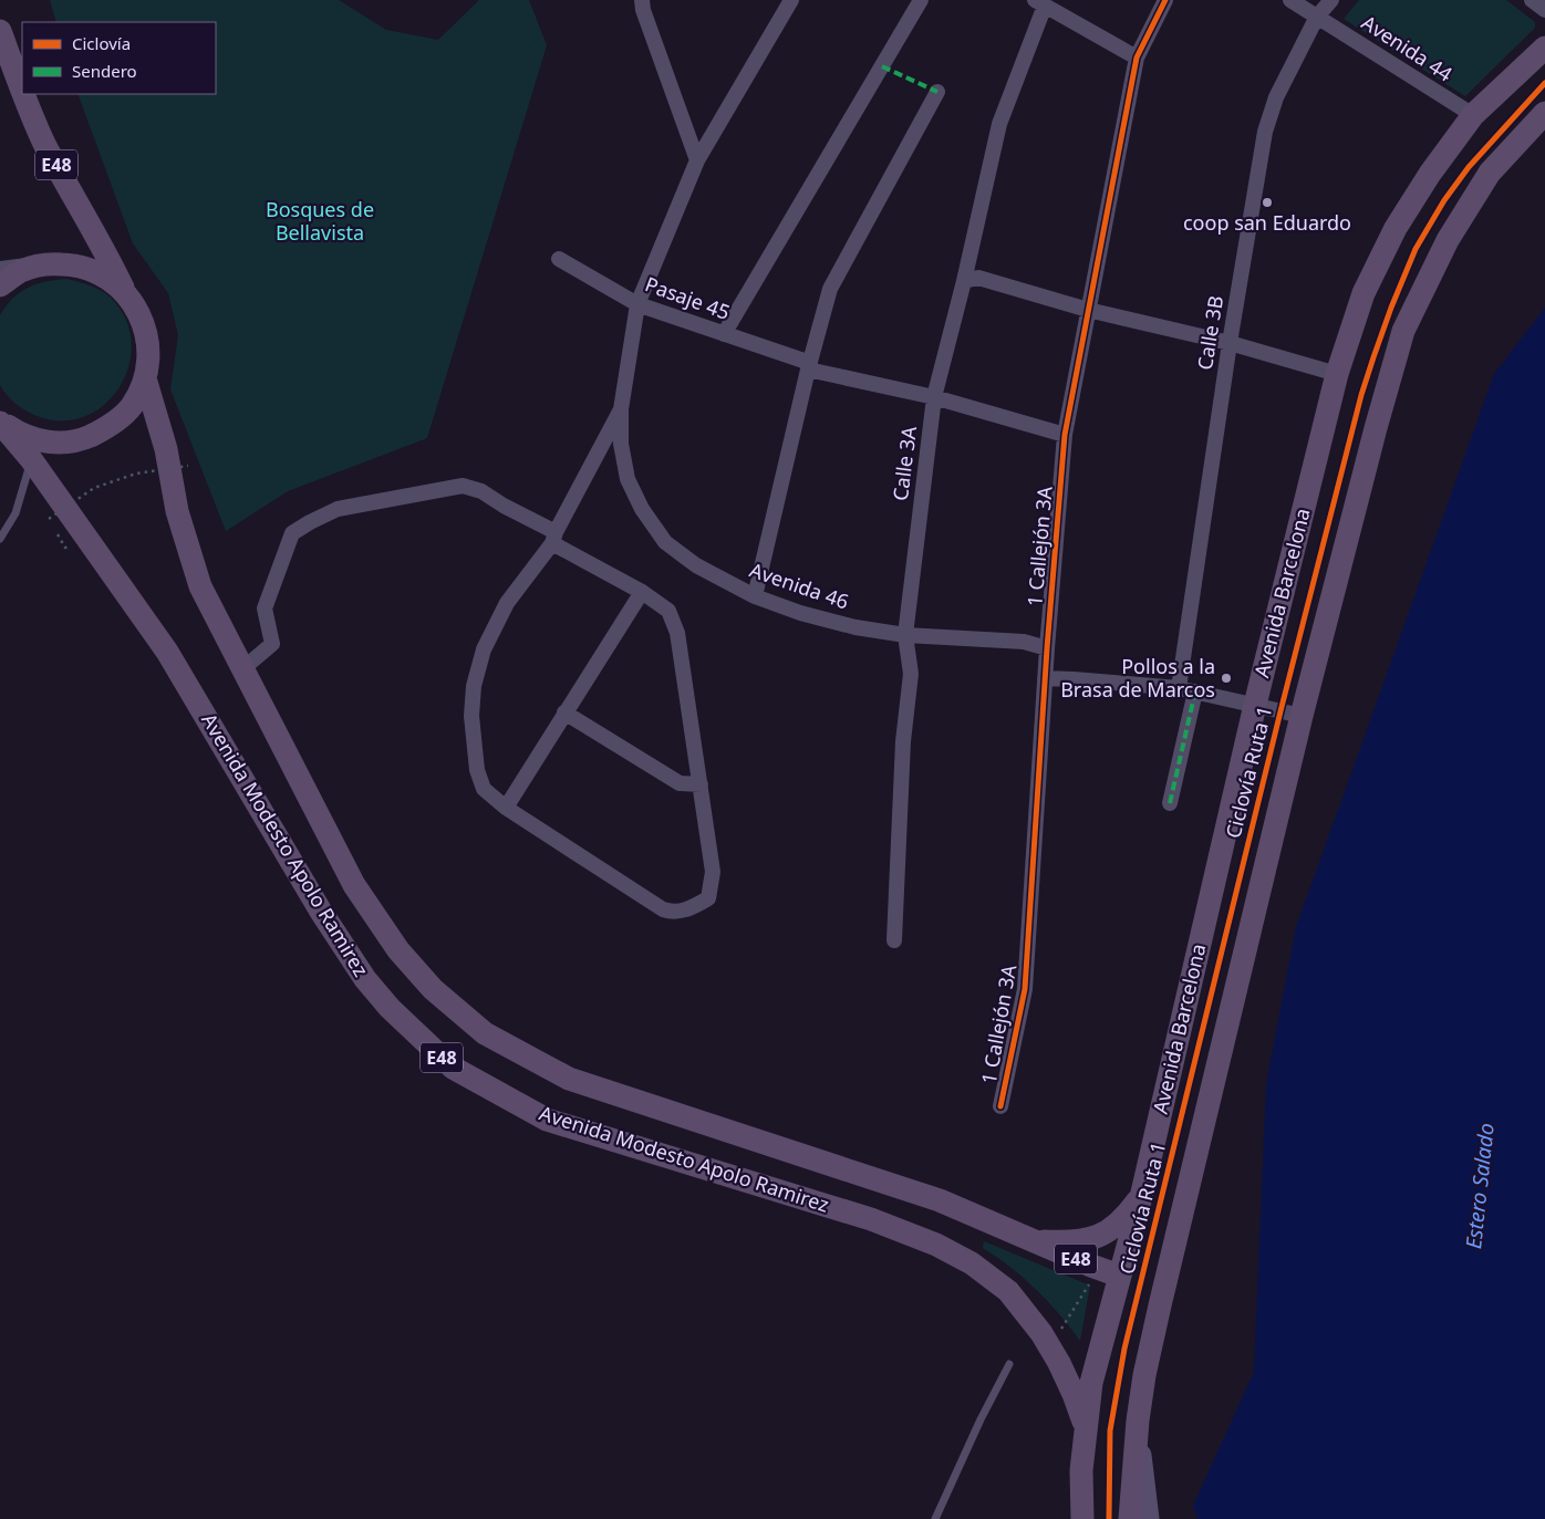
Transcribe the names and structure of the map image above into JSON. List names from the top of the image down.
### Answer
{
  "streets": {
    "main road": ["E48", "Avenida Barcelona", "Avenida Modesto Apolo Ramirez"],
    "street": [
      "Avenida 44",
      "Pasaje 45",
      "Calle 3B",
      "Calle 3A",
      "1 Callejón 3A",
      "Avenida 46"
    ],
    "cycle path": ["Ciclovía Ruta 1"]
  },
  "crossings": [
    ["Avenida 44", "Calle 3B"],
    ["Avenida 44", "Avenida Barcelona"],
    ["E48", "Avenida Modesto Apolo Ramirez"],
    ["Pasaje 45", "Calle 3A"],
    ["Pasaje 45", "1 Callejón 3A"],
    ["Pasaje 45", "Avenida 46"],
    ["Calle 3A", "Avenida 46"],
    ["1 Callejón 3A", "Avenida 46"],
    ["Avenida Barcelona", "Avenida Modesto Apolo Ramirez"]
  ],
  "water": ["Estero Salado"],
  "parks": ["Bosques de Bellavista"],
  "places": ["coop san Eduardo", "Pollos a la Brasa de Marcos"],
  "legend": ["Ciclovía", "Sendero"]
}
